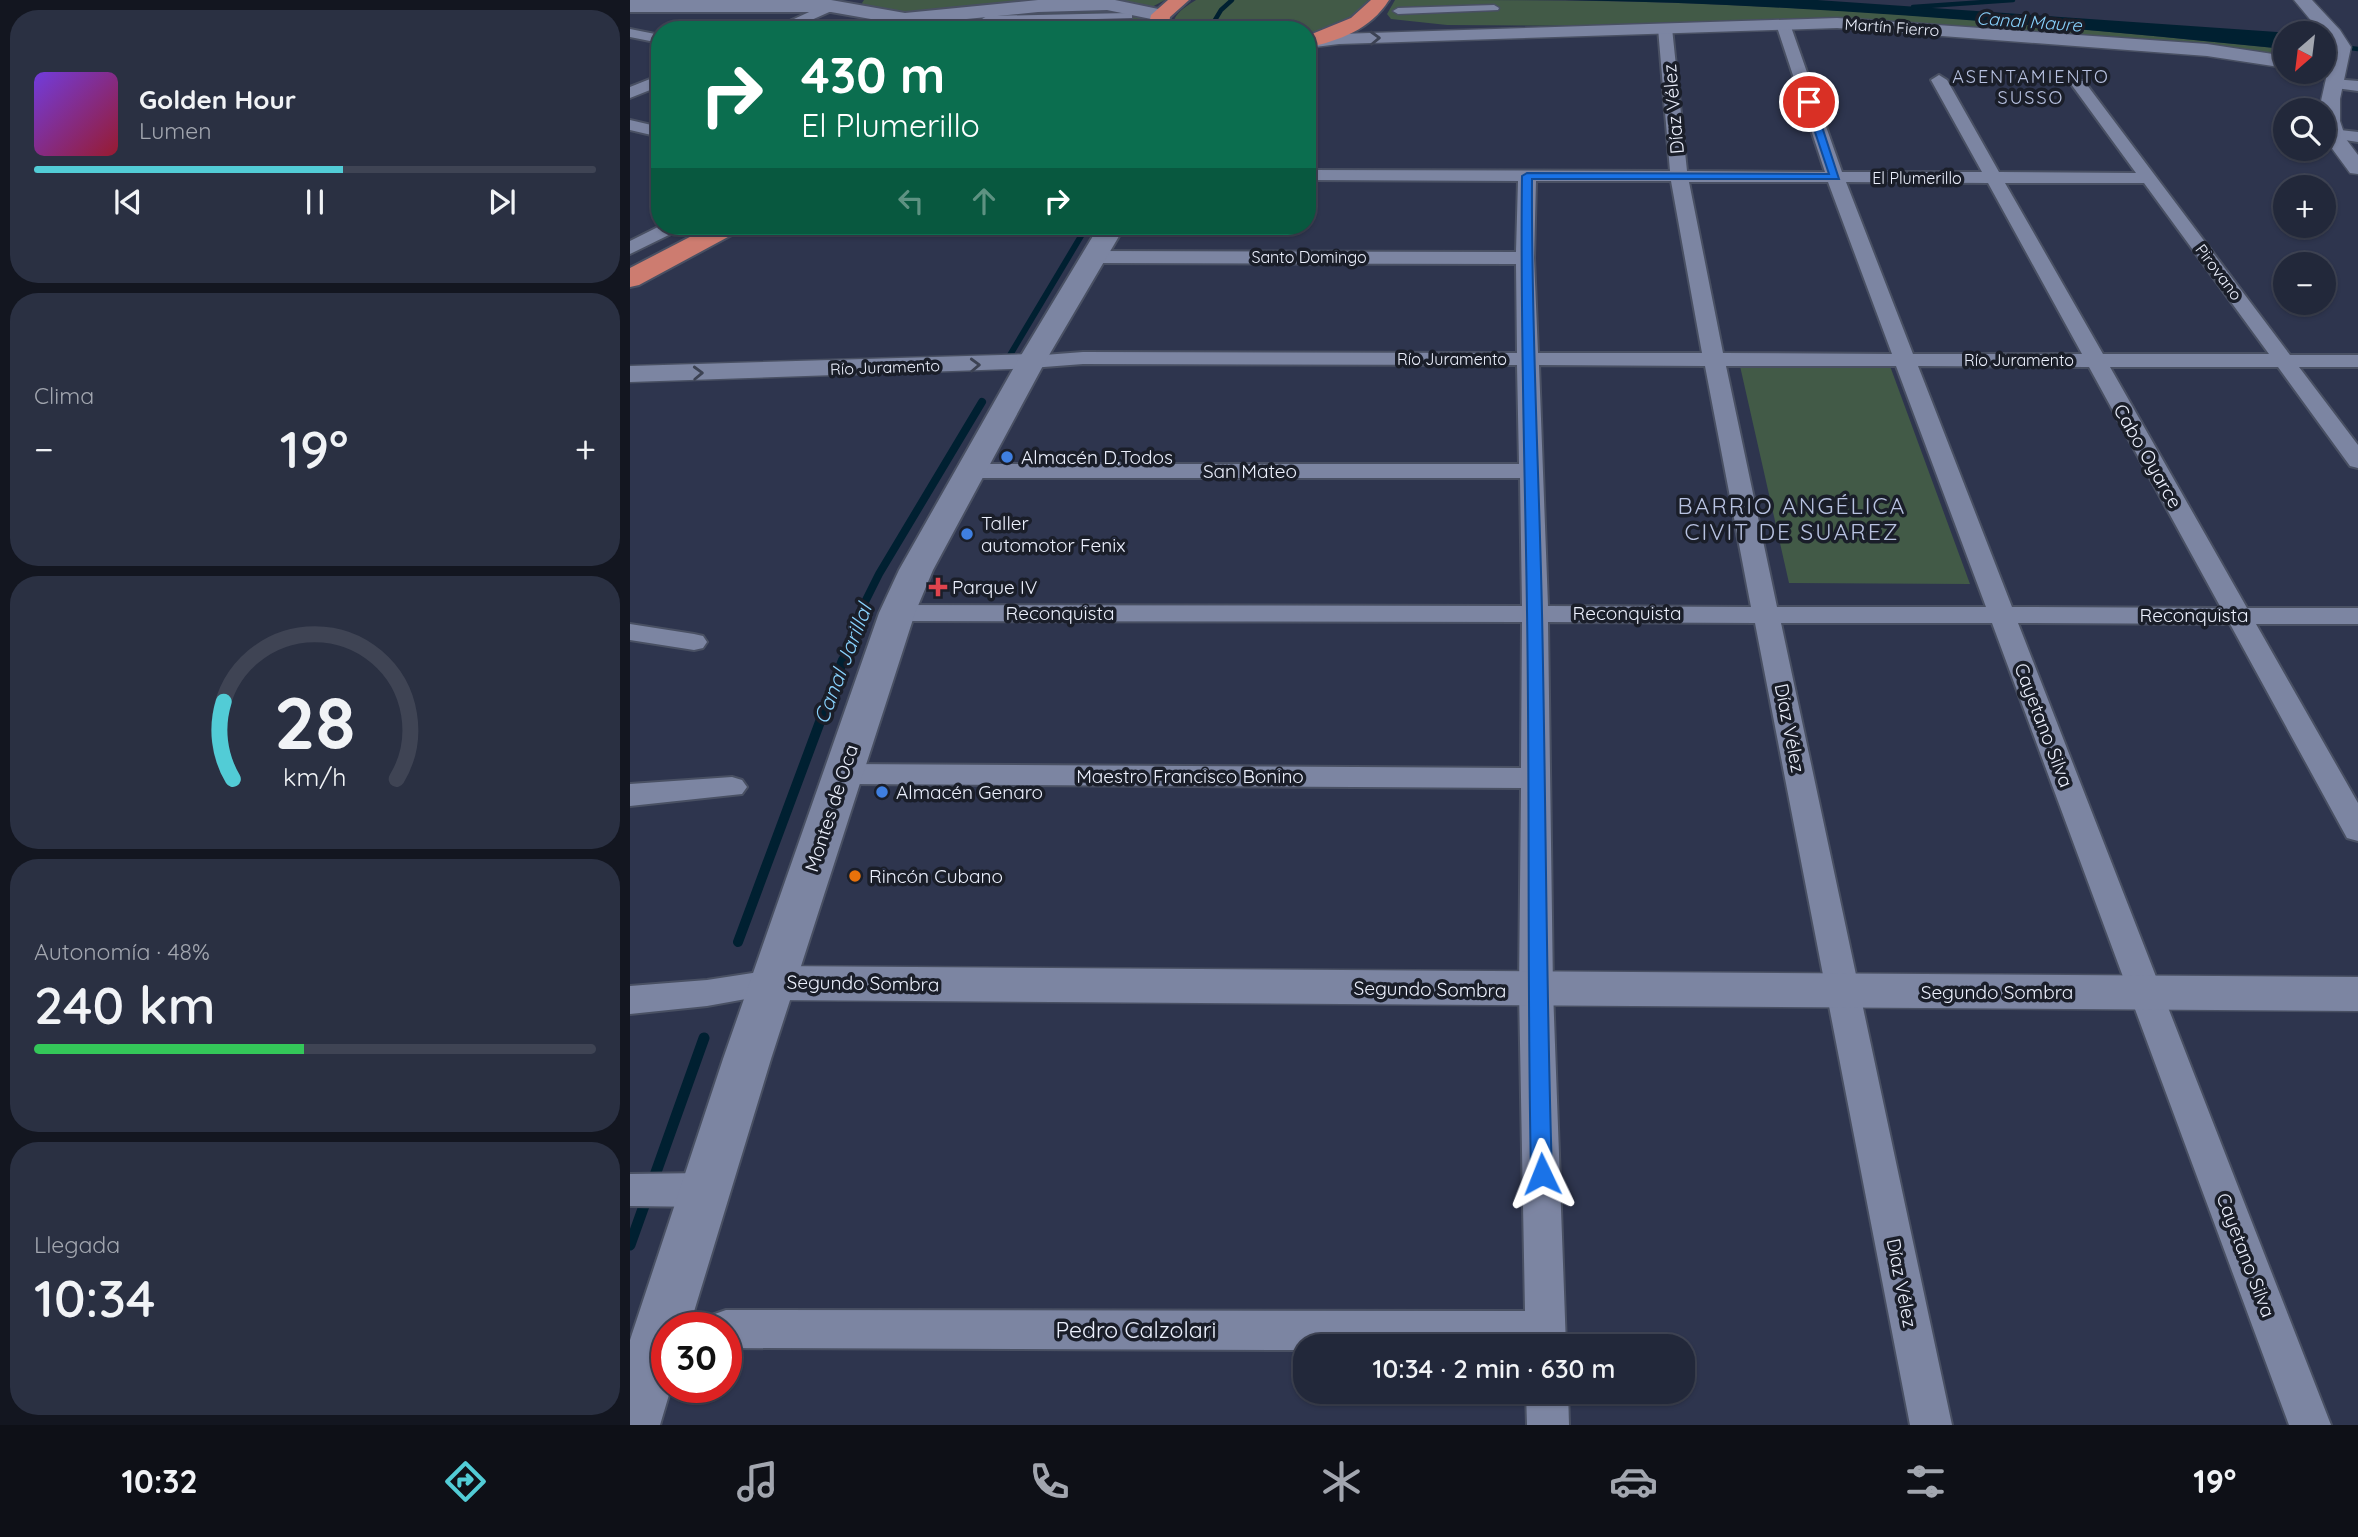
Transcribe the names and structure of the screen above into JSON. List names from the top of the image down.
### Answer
{
  "streets": {
    "main road": ["Montes de Oca"],
    "street": [
      "Martín Fierro",
      "Díaz Vélez",
      "El Plumerillo",
      "Santo Domingo",
      "Pirovano",
      "Río Juramento",
      "Cabo Oyarce",
      "San Mateo",
      "Reconquista",
      "Cayetano Silva",
      "Maestro Francisco Bonino",
      "Segundo Sombra",
      "Pedro Calzolari"
    ]
  },
  "crossings": [
    ["Martín Fierro", "Díaz Vélez"],
    ["Martín Fierro", "Cayetano Silva"],
    ["Díaz Vélez", "El Plumerillo"],
    ["Díaz Vélez", "Río Juramento"],
    ["Díaz Vélez", "Reconquista"],
    ["Díaz Vélez", "Segundo Sombra"],
    ["El Plumerillo", "Pirovano"],
    ["El Plumerillo", "Cabo Oyarce"],
    ["El Plumerillo", "Cayetano Silva"],
    ["Santo Domingo", "Montes de Oca"],
    ["Pirovano", "Río Juramento"],
    ["Río Juramento", "Cabo Oyarce"],
    ["Río Juramento", "Cayetano Silva"],
    ["Río Juramento", "Montes de Oca"],
    ["Cabo Oyarce", "Reconquista"],
    ["San Mateo", "Montes de Oca"],
    ["Reconquista", "Cayetano Silva"],
    ["Reconquista", "Montes de Oca"],
    ["Cayetano Silva", "Segundo Sombra"],
    ["Maestro Francisco Bonino", "Montes de Oca"],
    ["Montes de Oca", "Segundo Sombra"]
  ],
  "districts": ["ASENTAMIENTO SUSSO", "BARRIO ANGÉLICA CIVIT DE SUAREZ"],
  "water": ["Canal Maure", "Canal Jarillal"],
  "places": {
    "other": [
      "Almacén D.Todos",
      "Taller automotor Fenix",
      "Almacén Genaro",
      "Rincón Cubano"
    ],
    "health": ["Parque IV"]
  },
  "north": "bottom left",
  "page": {
    "map_buttons": ["+", "−"],
    "turn": ["430 m", "El Plumerillo"],
    "song": ["Golden Hour", "Lumen"],
    "tile": [
      "Clima",
      ["Autonomía · 48%", "240 km"],
      ["Llegada", "10:34"]
    ],
    "heat": ["−", "19°", "+"],
    "limit": "30",
    "trip": "10:34 · 2 min · 630 m",
    "tabs": ["10:32", "19°"],
    "gauge": ["28", "km/h"]
  }
}
